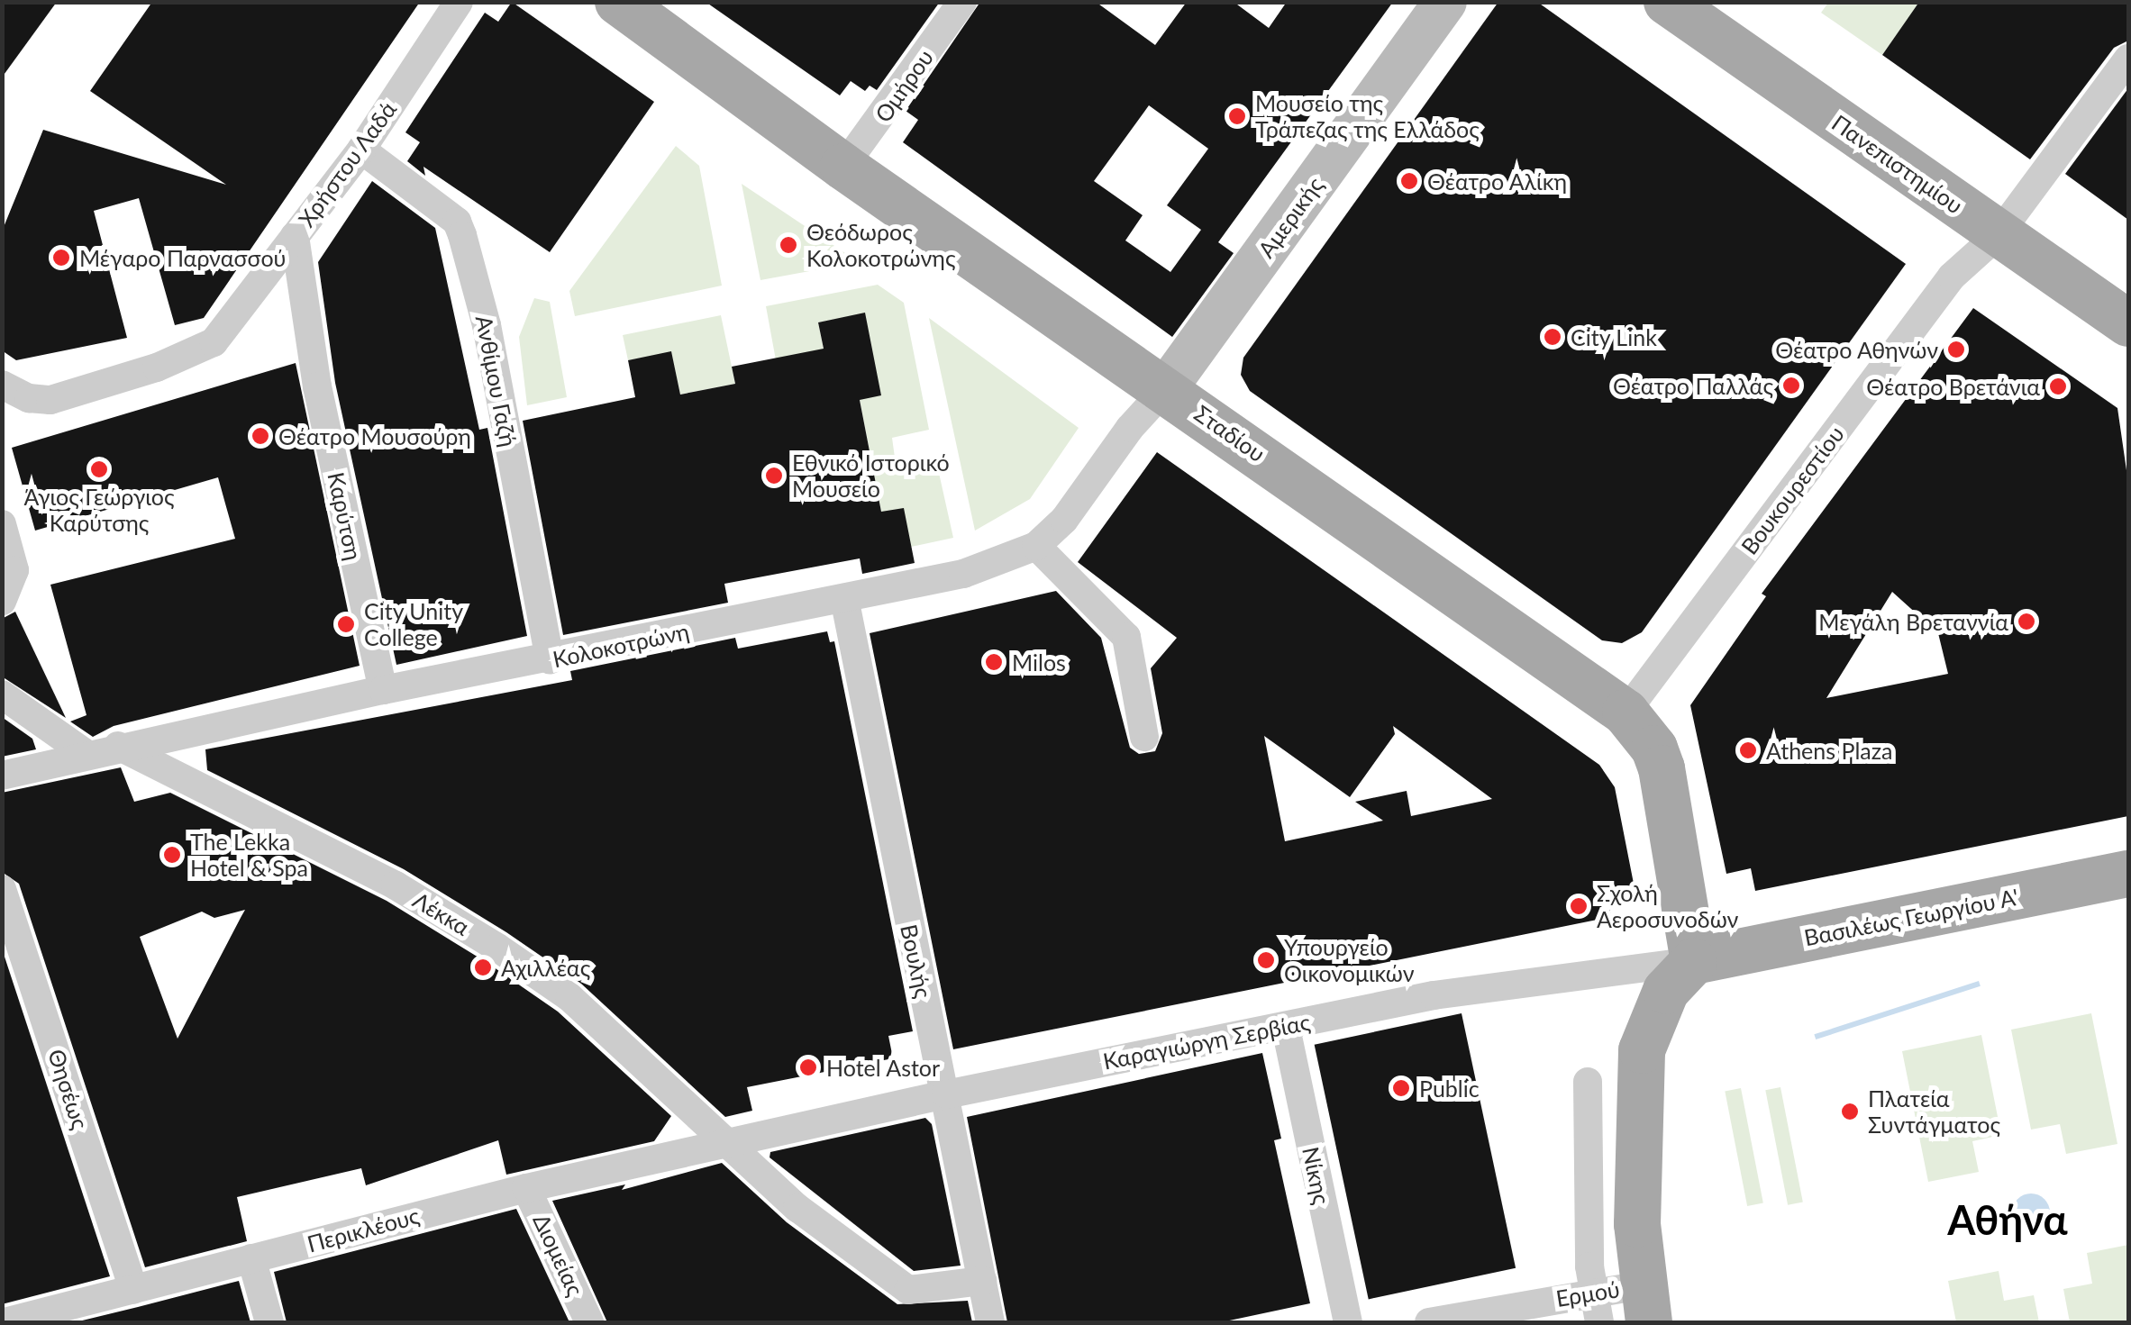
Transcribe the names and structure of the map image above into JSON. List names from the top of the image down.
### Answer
{
  "streets": {
    "main road": ["Πανεπιστημίου", "Σταδίου", "Βασιλέως Γεωργίου Α'"],
    "street": [
      "Ομήρου",
      "Χρήστου Λαδά",
      "Αμερικής",
      "Ανθίμου Γαζή",
      "Βουκουρεστίου",
      "Καρύτση",
      "Κολοκοτρώνη",
      "Λέκκα",
      "Βουλής",
      "Καραγιώργη Σερβίας",
      "Θησέως",
      "Νίκης",
      "Περικλέους",
      "Διομείας",
      "Ερμού"
    ]
  },
  "crossings": [
    ["Ομήρου", "Σταδίου"],
    ["Χρήστου Λαδά", "Ανθίμου Γαζή"],
    ["Χρήστου Λαδά", "Καρύτση"],
    ["Πανεπιστημίου", "Βουκουρεστίου"],
    ["Αμερικής", "Σταδίου"],
    ["Αμερικής", "Κολοκοτρώνη"],
    ["Ανθίμου Γαζή", "Κολοκοτρώνη"],
    ["Σταδίου", "Βουκουρεστίου"],
    ["Σταδίου", "Κολοκοτρώνη"],
    ["Σταδίου", "Βασιλέως Γεωργίου Α'"],
    ["Σταδίου", "Καραγιώργη Σερβίας"],
    ["Καρύτση", "Κολοκοτρώνη"],
    ["Κολοκοτρώνη", "Λέκκα"],
    ["Κολοκοτρώνη", "Βουλής"],
    ["Λέκκα", "Βουλής"],
    ["Λέκκα", "Καραγιώργη Σερβίας"],
    ["Λέκκα", "Περικλέους"],
    ["Βασιλέως Γεωργίου Α'", "Καραγιώργη Σερβίας"],
    ["Βουλής", "Καραγιώργη Σερβίας"],
    ["Καραγιώργη Σερβίας", "Νίκης"],
    ["Καραγιώργη Σερβίας", "Περικλέους"],
    ["Θησέως", "Περικλέους"],
    ["Περικλέους", "Διομείας"]
  ],
  "districts": ["Αθήνα"],
  "places": [
    "Μουσείο της Τράπεζας της Ελλάδος",
    "Θέατρο Αλίκη",
    "Θεόδωρος Κολοκοτρώνης",
    "Μέγαρο Παρνασσού",
    "City Link",
    "Θέατρο Αθηνών",
    "Θέατρο Παλλάς",
    "Θέατρο Βρετάνια",
    "Θέατρο Μουσούρη",
    "Άγιος Γεώργιος Καρύτσης",
    "Εθνικό Ιστορικό Μουσείο",
    "Μεγάλη Βρεταννία",
    "City Unity College",
    "Milos",
    "Athens Plaza",
    "The Lekka Hotel & Spa",
    "Σχολή Αεροσυνοδών",
    "Υπουργείο Οικονομικών",
    "Αχιλλέας",
    "Hotel Astor",
    "Public",
    "Πλατεία Συντάγματος"
  ]
}
